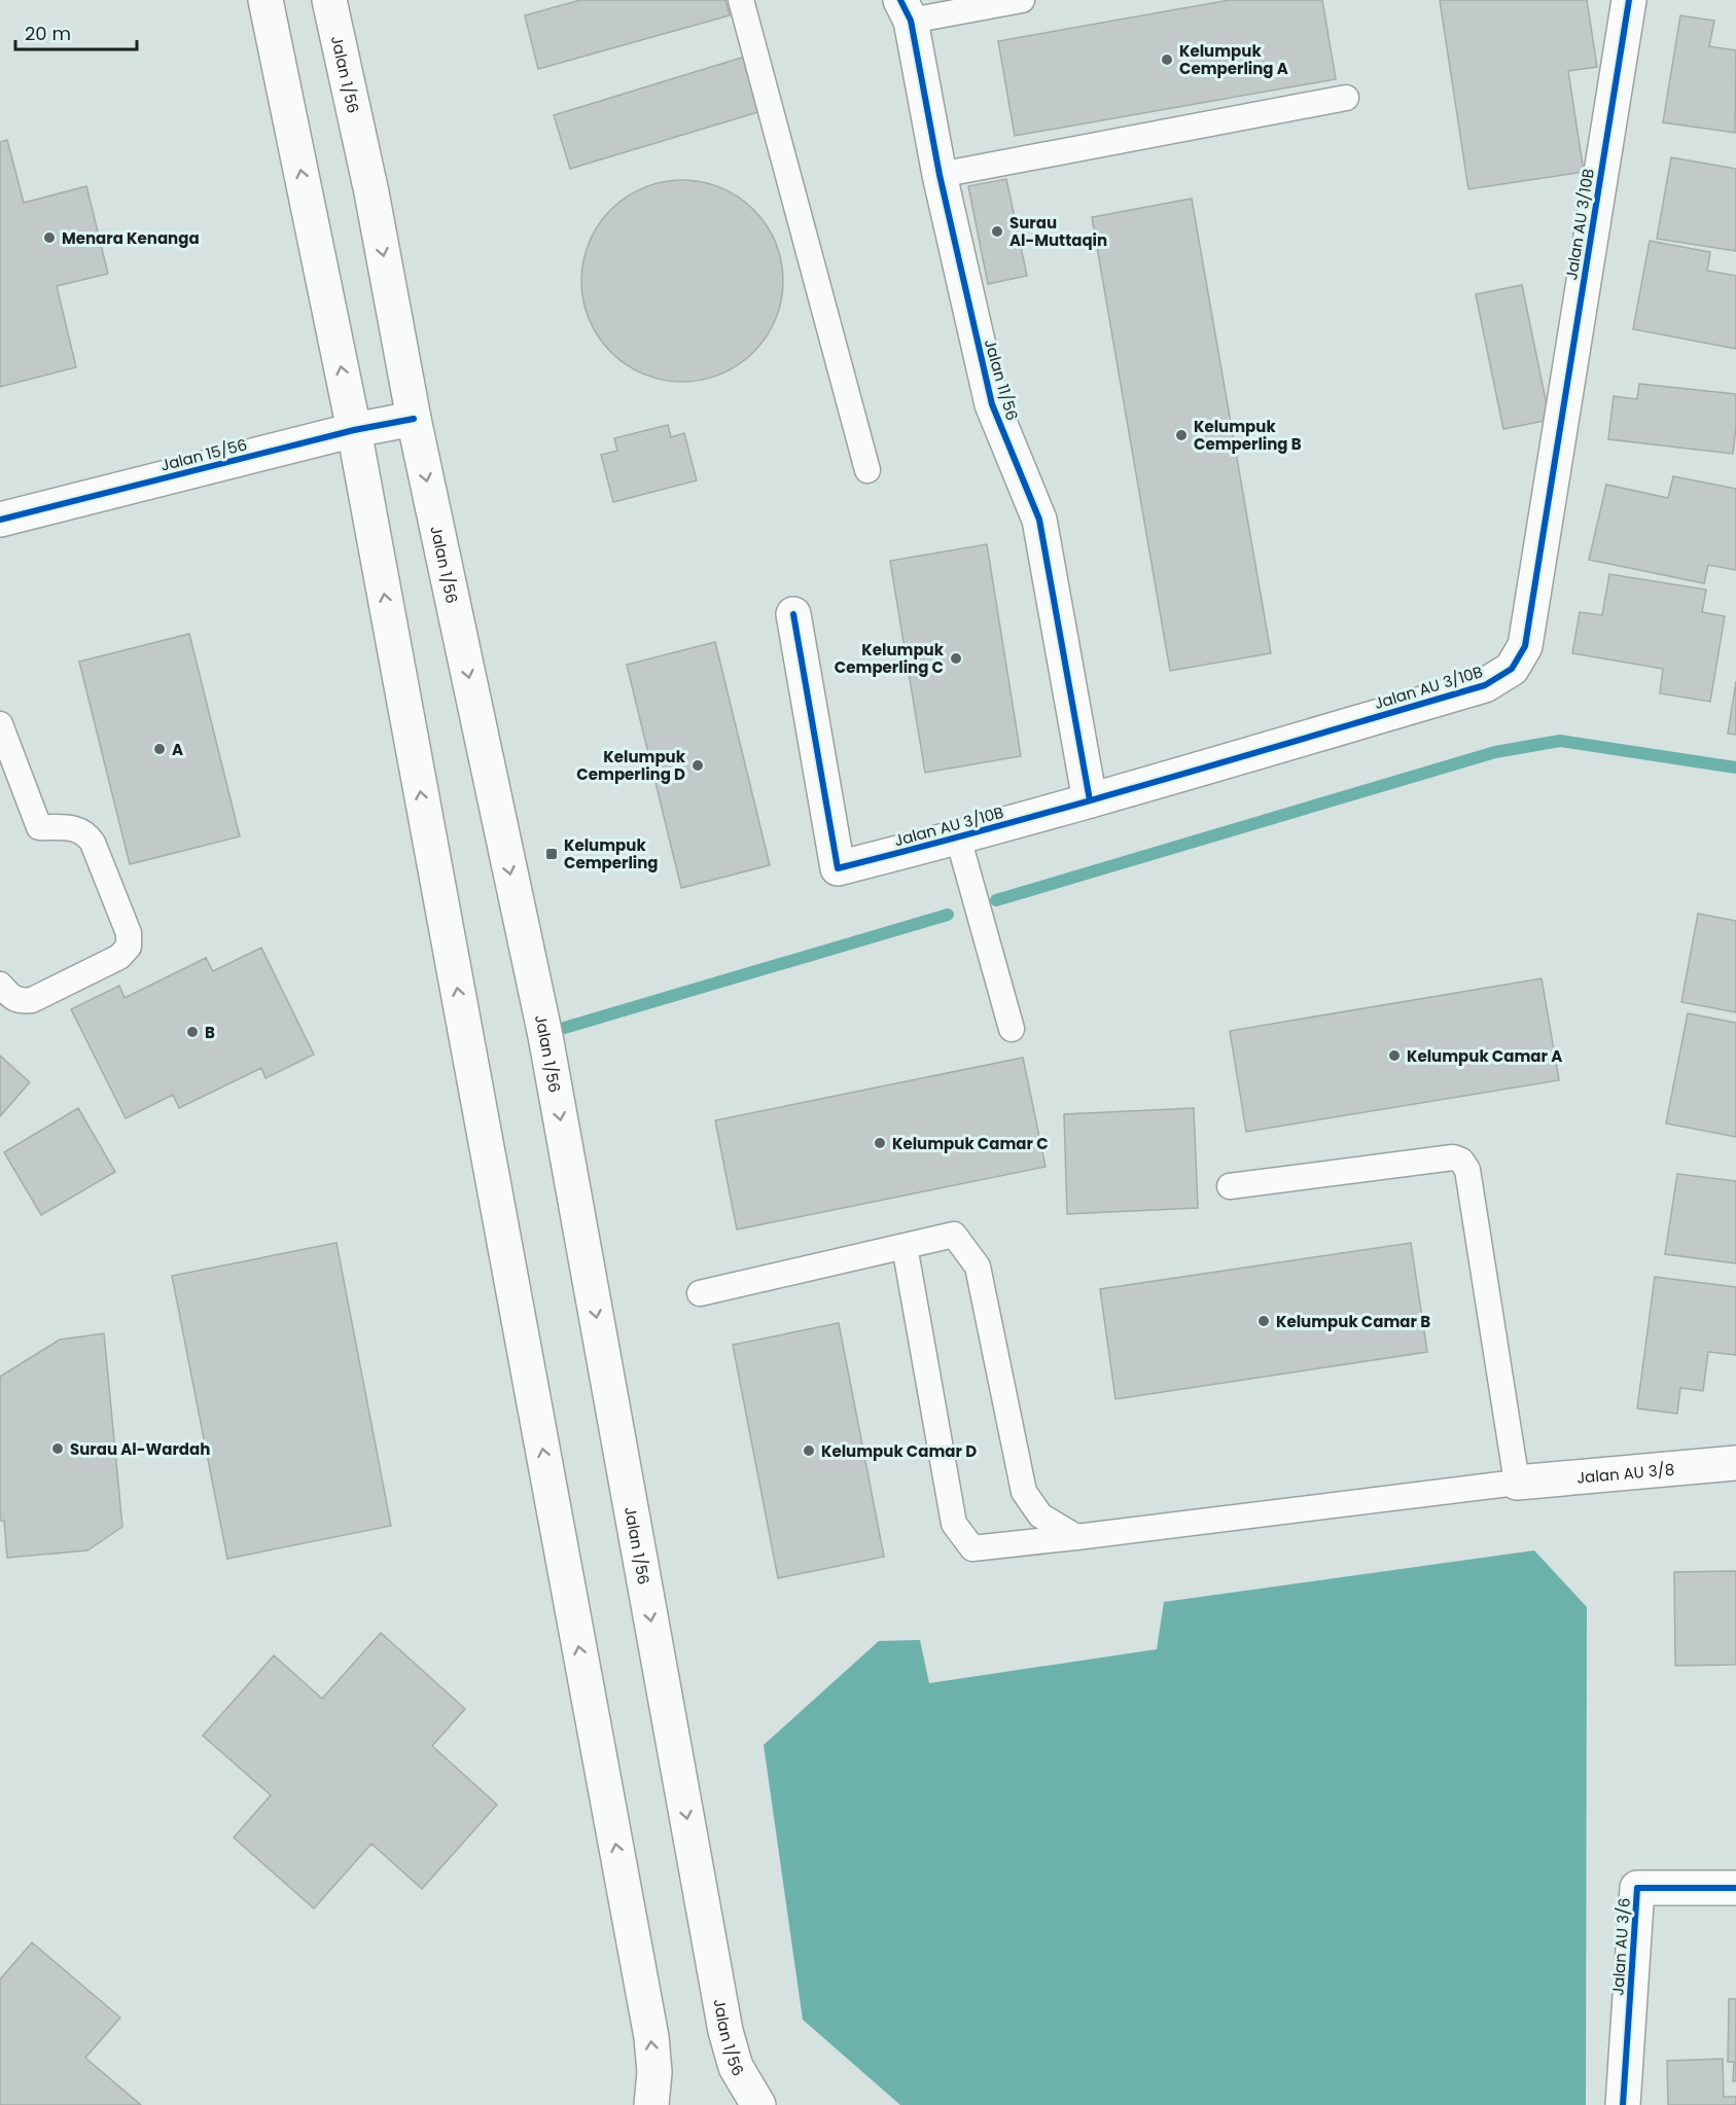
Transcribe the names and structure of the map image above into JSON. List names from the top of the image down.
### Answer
{
  "streets": {
    "main road": [
      "Jalan 1/56",
      "Jalan AU 3/10B",
      "Jalan 11/56",
      "Jalan 15/56",
      "Jalan AU 3/8",
      "Jalan AU 3/6"
    ]
  },
  "crossings": [
    ["Jalan 1/56", "Jalan 15/56"],
    ["Jalan AU 3/10B", "Jalan 11/56"]
  ],
  "places": {
    "other": [
      "Kelumpuk Cemperling A",
      "Surau Al-Muttaqin",
      "Menara Kenanga",
      "Kelumpuk Cemperling B",
      "Kelumpuk Cemperling C",
      "A",
      "Kelumpuk Cemperling D",
      "B",
      "Kelumpuk Camar A",
      "Kelumpuk Camar C",
      "Kelumpuk Camar B",
      "Surau Al-Wardah",
      "Kelumpuk Camar D"
    ],
    "transit": ["Kelumpuk Cemperling"]
  },
  "scale_bar": "20 m"
}
